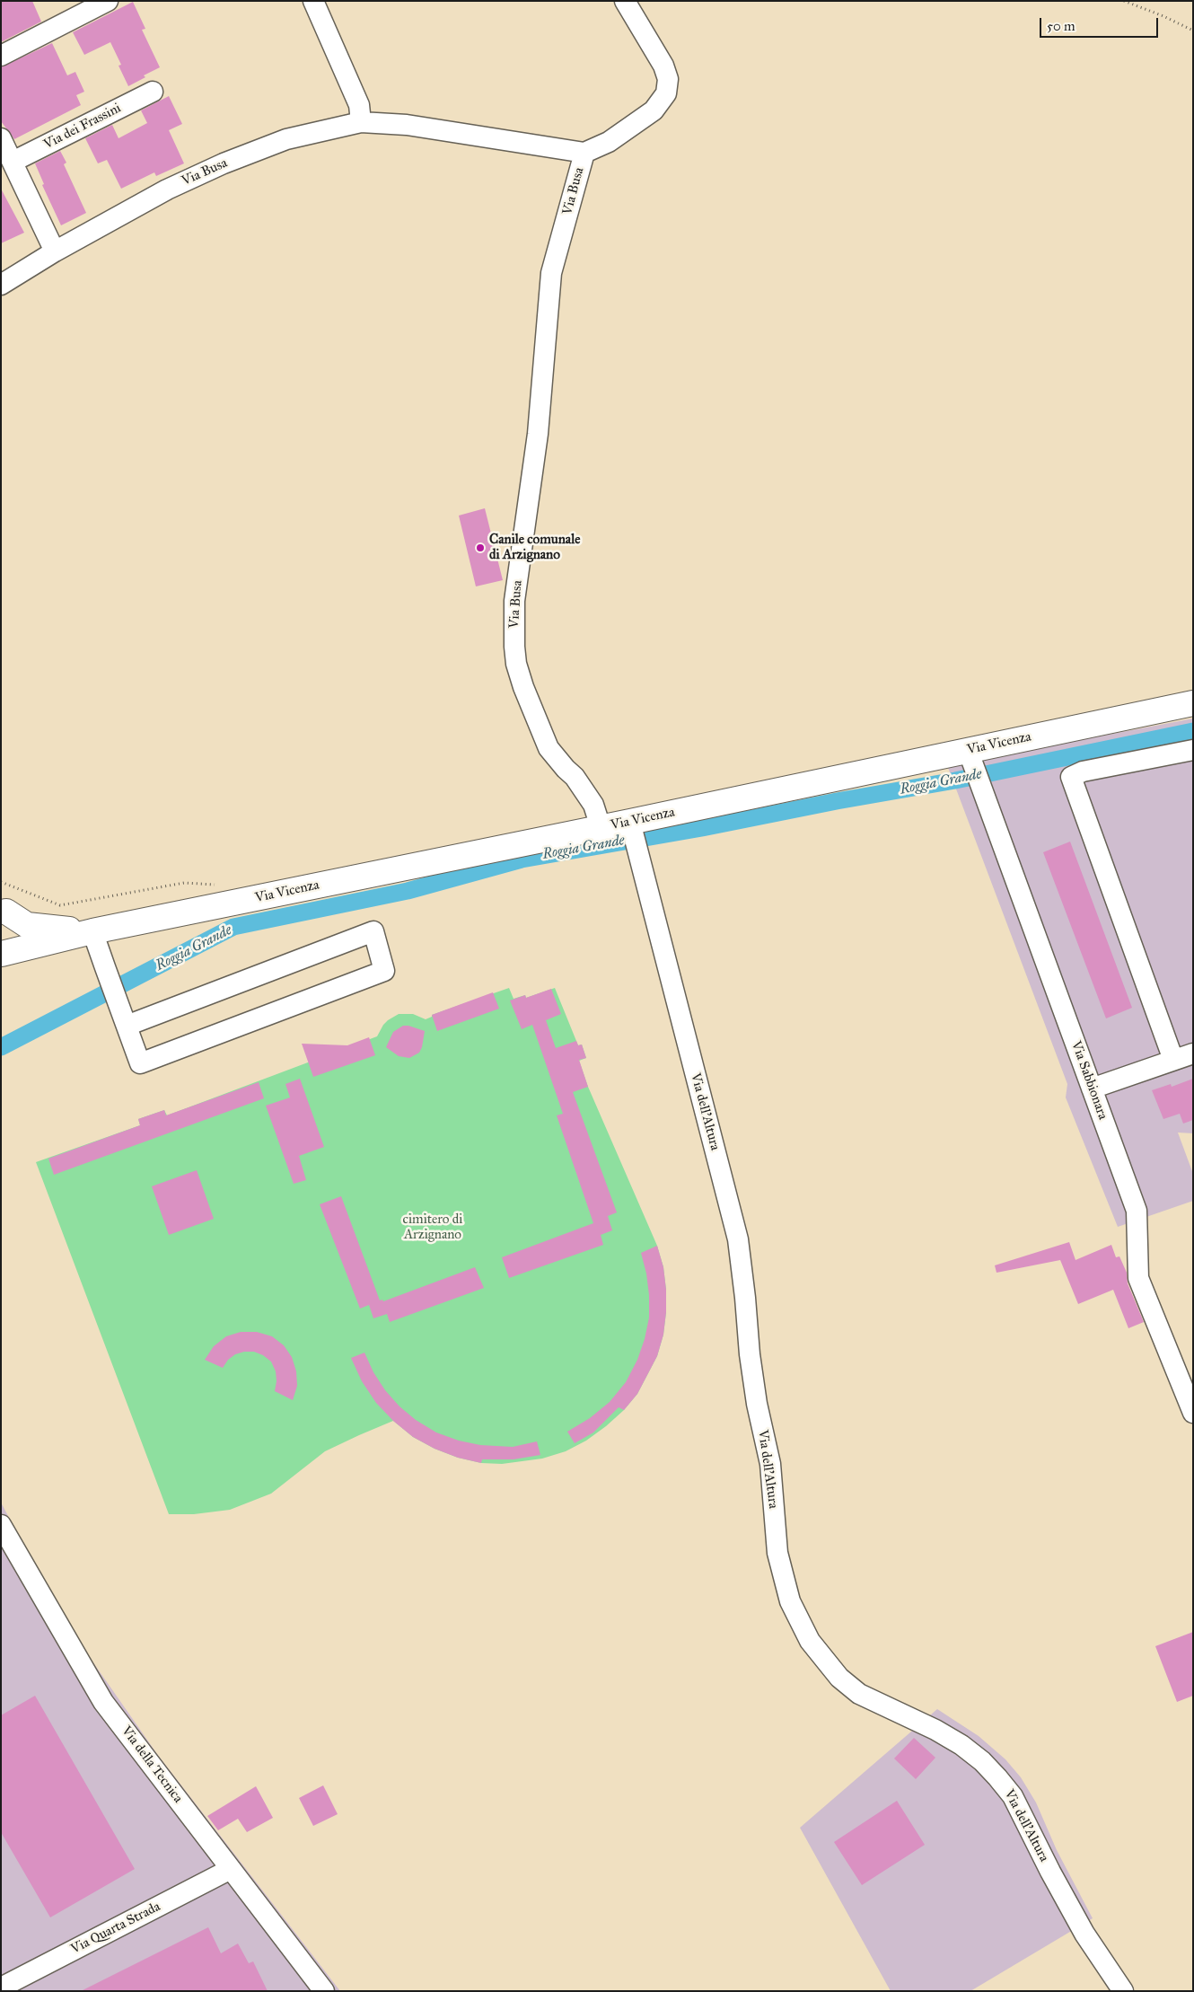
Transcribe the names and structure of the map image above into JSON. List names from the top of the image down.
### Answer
{
  "streets": {
    "main road": ["Via Vicenza"],
    "street": [
      "Via dei Frassini",
      "Via Busa",
      "Via Sabbionara",
      "Via dell'Altura",
      "Via della Tecnica",
      "Via Quarta Strada"
    ]
  },
  "crossings": [
    ["Via Busa", "Via Vicenza"],
    ["Via Vicenza", "Via Sabbionara"],
    ["Via Vicenza", "Via dell'Altura"],
    ["Via della Tecnica", "Via Quarta Strada"]
  ],
  "water": ["Roggia Grande"],
  "parks": ["cimitero di Arzignano"],
  "places": ["Canile comunale di Arzignano"],
  "scale_bar": "50 m"
}
